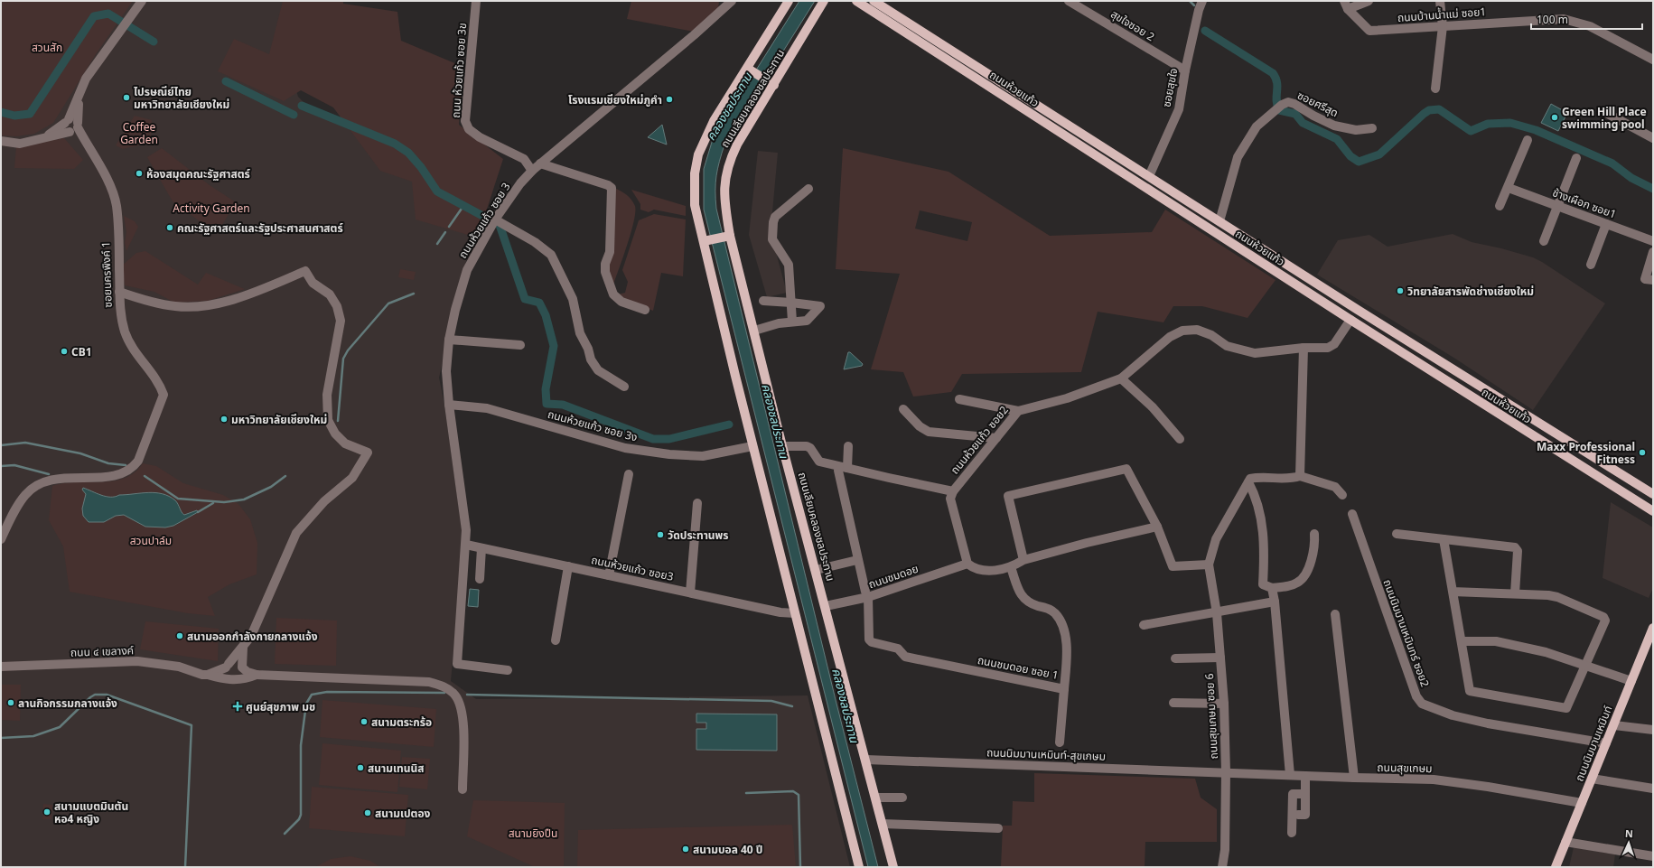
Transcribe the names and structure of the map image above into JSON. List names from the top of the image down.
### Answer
{
  "streets": {
    "main road": ["ถนนห้วยแก้ว", "ถนนเลียบคลองชลประทาน", "ถนนนิมมานเหมินท์"],
    "street": [
      "ถนนบ้านน้ำแม่ ซอย1",
      "สุขใจซอย 2",
      "ถนน ห้วยแก้ว ซอย 3ข",
      "ซอยสุขใจ",
      "ซอยศรีสุด",
      "ช้างเผือก ซอย1",
      "ถนนห้วยแก้ว ซอย 3",
      "ซอยนครพิงค์ 1",
      "ถนนห้วยแก้ว ซอย 3ง",
      "ถนนห้วยแก้ว ซอย2",
      "ถนนห้วยแก้ว ซอย3",
      "ถนนชมดอย",
      "ถนนนิมมานเหมินทร์ ซอย2",
      "ถนน ๔ เขลางค์",
      "ถนนชมดอย ซอย 1",
      "ถนนสุขเกษม ซอย 6",
      "ถนนนิมมานเหมินท์-สุขเกษม",
      "ถนนสุขเกษม"
    ]
  },
  "crossings": [
    ["สุขใจซอย 2", "ซอยสุขใจ"],
    ["ถนน ห้วยแก้ว ซอย 3ข", "ถนนห้วยแก้ว ซอย 3"],
    ["ซอยสุขใจ", "ถนนห้วยแก้ว"],
    ["ถนนห้วยแก้ว", "ซอยศรีสุด"],
    ["ถนนห้วยแก้ว", "ถนนห้วยแก้ว ซอย2"],
    ["ถนนเลียบคลองชลประทาน", "ถนนห้วยแก้ว ซอย 3ง"],
    ["ถนนเลียบคลองชลประทาน", "ถนนห้วยแก้ว ซอย3"],
    ["ถนนเลียบคลองชลประทาน", "ถนนชมดอย"],
    ["ถนนเลียบคลองชลประทาน", "ถนนนิมมานเหมินท์-สุขเกษม"],
    ["ถนนห้วยแก้ว ซอย 3", "ถนนห้วยแก้ว ซอย 3ง"],
    ["ถนนห้วยแก้ว ซอย 3", "ถนนห้วยแก้ว ซอย3"],
    ["ถนนชมดอย", "ถนนชมดอย ซอย 1"],
    ["ถนนนิมมานเหมินทร์ ซอย2", "ถนนนิมมานเหมินท์"],
    ["ถนนสุขเกษม ซอย 6", "ถนนนิมมานเหมินท์-สุขเกษม"],
    ["ถนนสุขเกษม ซอย 6", "ถนนสุขเกษม"],
    ["ถนนนิมมานเหมินท์", "ถนนสุขเกษม"],
    ["ถนนนิมมานเหมินท์-สุขเกษม", "ถนนสุขเกษม"]
  ],
  "water": ["คลองชลประทาน"],
  "parks": [
    "สวนสัก",
    "Coffee Garden",
    "Activity Garden",
    "สวนปาล์ม",
    "สนามยิงปืน"
  ],
  "places": {
    "other": [
      "ไปรษณีย์ไทย มหาวิทยาลัยเชียงใหม่",
      "โรงแรมเชียงใหม่ภูคำ",
      "Green Hill Place swimming pool",
      "ห้องสมุดคณะรัฐศาสตร์",
      "คณะรัฐศาสตร์และรัฐประศาสนศาสตร์",
      "วิทยาลัยสารพัดช่างเชียงใหม่",
      "CB1",
      "มหาวิทยาลัยเชียงใหม่",
      "Maxx Professional Fitness",
      "วัดประทานพร",
      "สนามออกกำลังกายกลางแจ้ง",
      "ลานกิจกรรมกลางแจ้ง",
      "สนามตระกร้อ",
      "สนามเทนนิส",
      "สนามแบตมินตัน หอ4 หญิง",
      "สนามเปตอง",
      "สนามบอล 40 ปี"
    ],
    "health": ["ศูนย์สุขภาพ มช"]
  },
  "scale_bar": "100 m",
  "north": "top"
}
